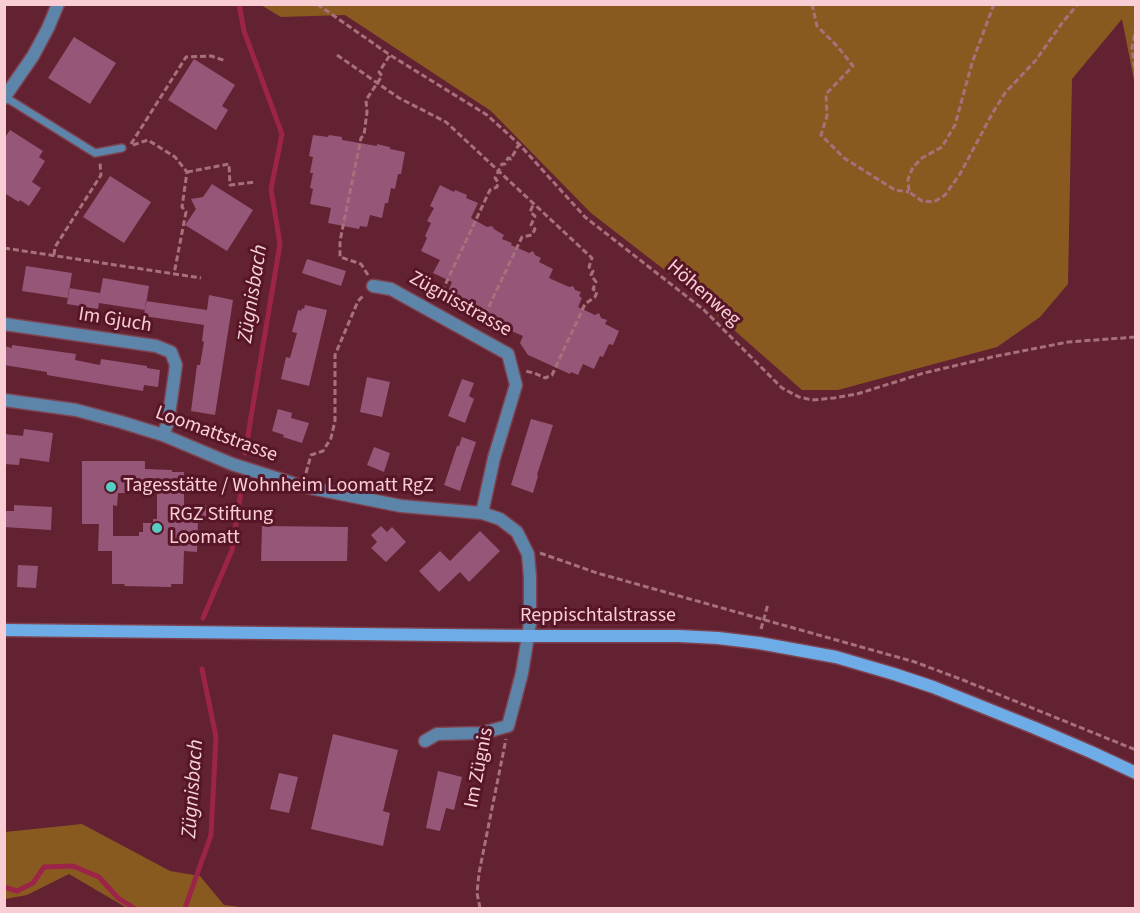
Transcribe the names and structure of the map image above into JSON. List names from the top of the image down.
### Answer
{
  "streets": {
    "main road": ["Reppischtalstrasse"],
    "street": [
      "Zügnisstrasse",
      "Im Gjuch",
      "Loomattstrasse",
      "Im Zügnis"
    ],
    "path": ["Höhenweg"]
  },
  "crossings": [
    ["Zügnisstrasse", "Loomattstrasse"],
    ["Im Gjuch", "Loomattstrasse"],
    ["Loomattstrasse", "Reppischtalstrasse"],
    ["Loomattstrasse", "Im Zügnis"],
    ["Reppischtalstrasse", "Im Zügnis"]
  ],
  "water": ["Zügnisbach"],
  "places": ["Tagesstätte / Wohnheim Loomatt RgZ", "RGZ Stiftung Loomatt"]
}
